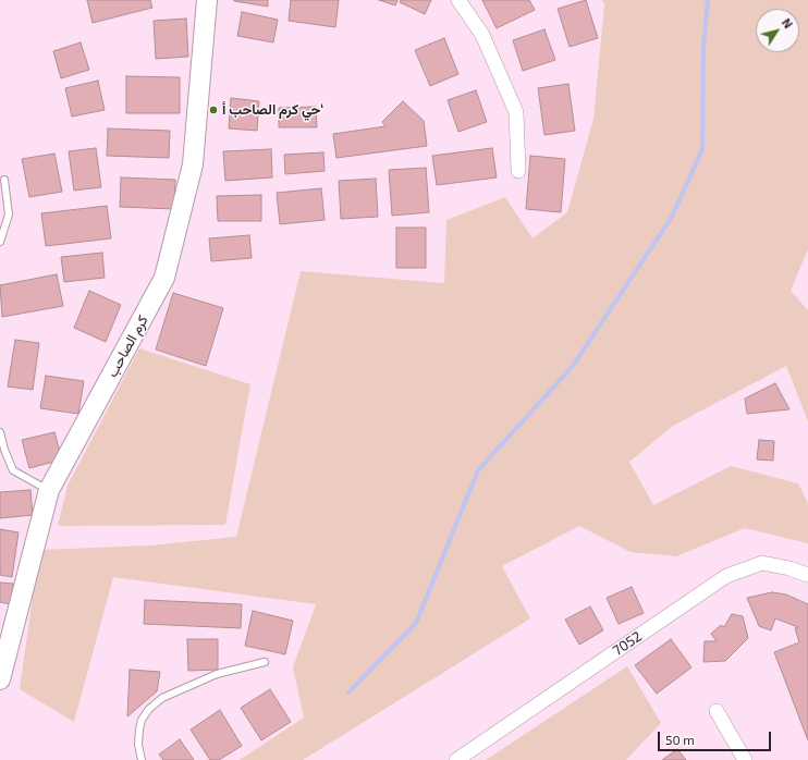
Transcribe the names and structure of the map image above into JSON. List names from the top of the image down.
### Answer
{
  "streets": {
    "street": ["كرم الصاحب", "7052"]
  },
  "places": ["حي كرم الصاحب أ‘"],
  "scale_bar": "50 m",
  "north": "top right"
}
